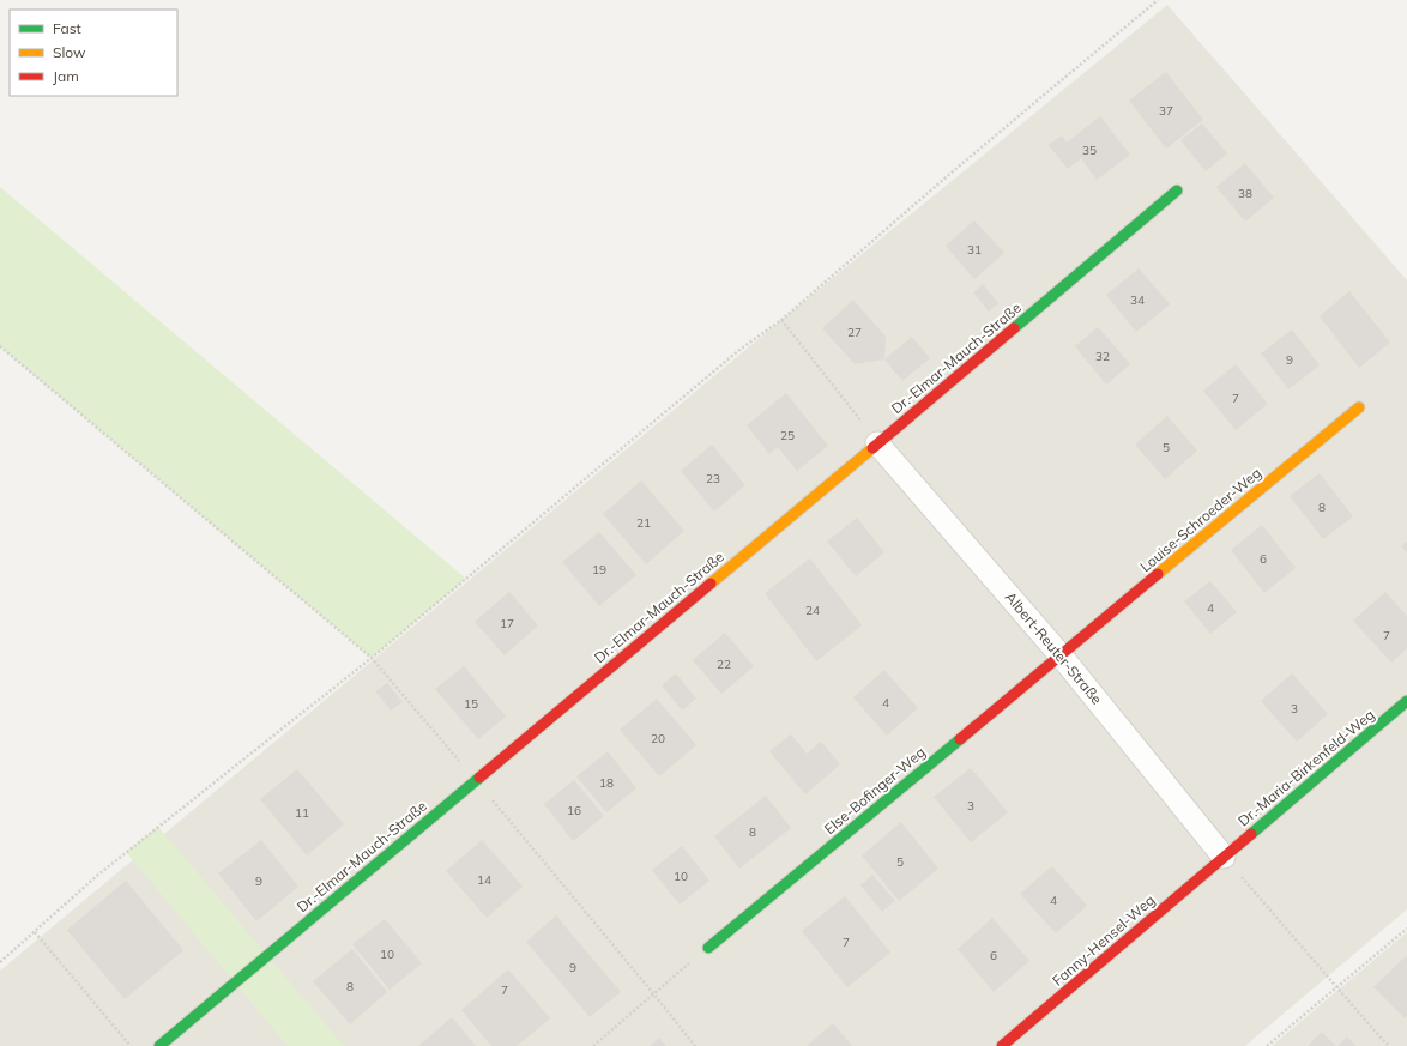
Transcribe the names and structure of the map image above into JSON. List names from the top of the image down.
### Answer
{
  "streets": {
    "street": [
      "Dr.-Elmar-Mauch-Straße",
      "Louise-Schroeder-Weg",
      "Albert-Reuter-Straße",
      "Dr.-Maria-Birkenfeld-Weg",
      "Else-Bofinger-Weg",
      "Fanny-Hensel-Weg"
    ]
  },
  "crossings": [
    ["Dr.-Elmar-Mauch-Straße", "Albert-Reuter-Straße"],
    ["Louise-Schroeder-Weg", "Albert-Reuter-Straße"],
    ["Louise-Schroeder-Weg", "Else-Bofinger-Weg"],
    ["Albert-Reuter-Straße", "Dr.-Maria-Birkenfeld-Weg"],
    ["Albert-Reuter-Straße", "Else-Bofinger-Weg"],
    ["Albert-Reuter-Straße", "Fanny-Hensel-Weg"],
    ["Dr.-Maria-Birkenfeld-Weg", "Fanny-Hensel-Weg"]
  ],
  "house_numbers": [
    "37",
    "35",
    "38",
    "31",
    "34",
    "27",
    "32",
    "9",
    "7",
    "25",
    "5",
    "23",
    "8",
    "21",
    "6",
    "19",
    "4",
    "24",
    "17",
    "7",
    "22",
    "4",
    "15",
    "3",
    "20",
    "18",
    "3",
    "16",
    "11",
    "8",
    "5",
    "10",
    "14",
    "9",
    "4",
    "7",
    "10",
    "6",
    "9",
    "8",
    "7"
  ],
  "legend": ["Fast", "Slow", "Jam"]
}
